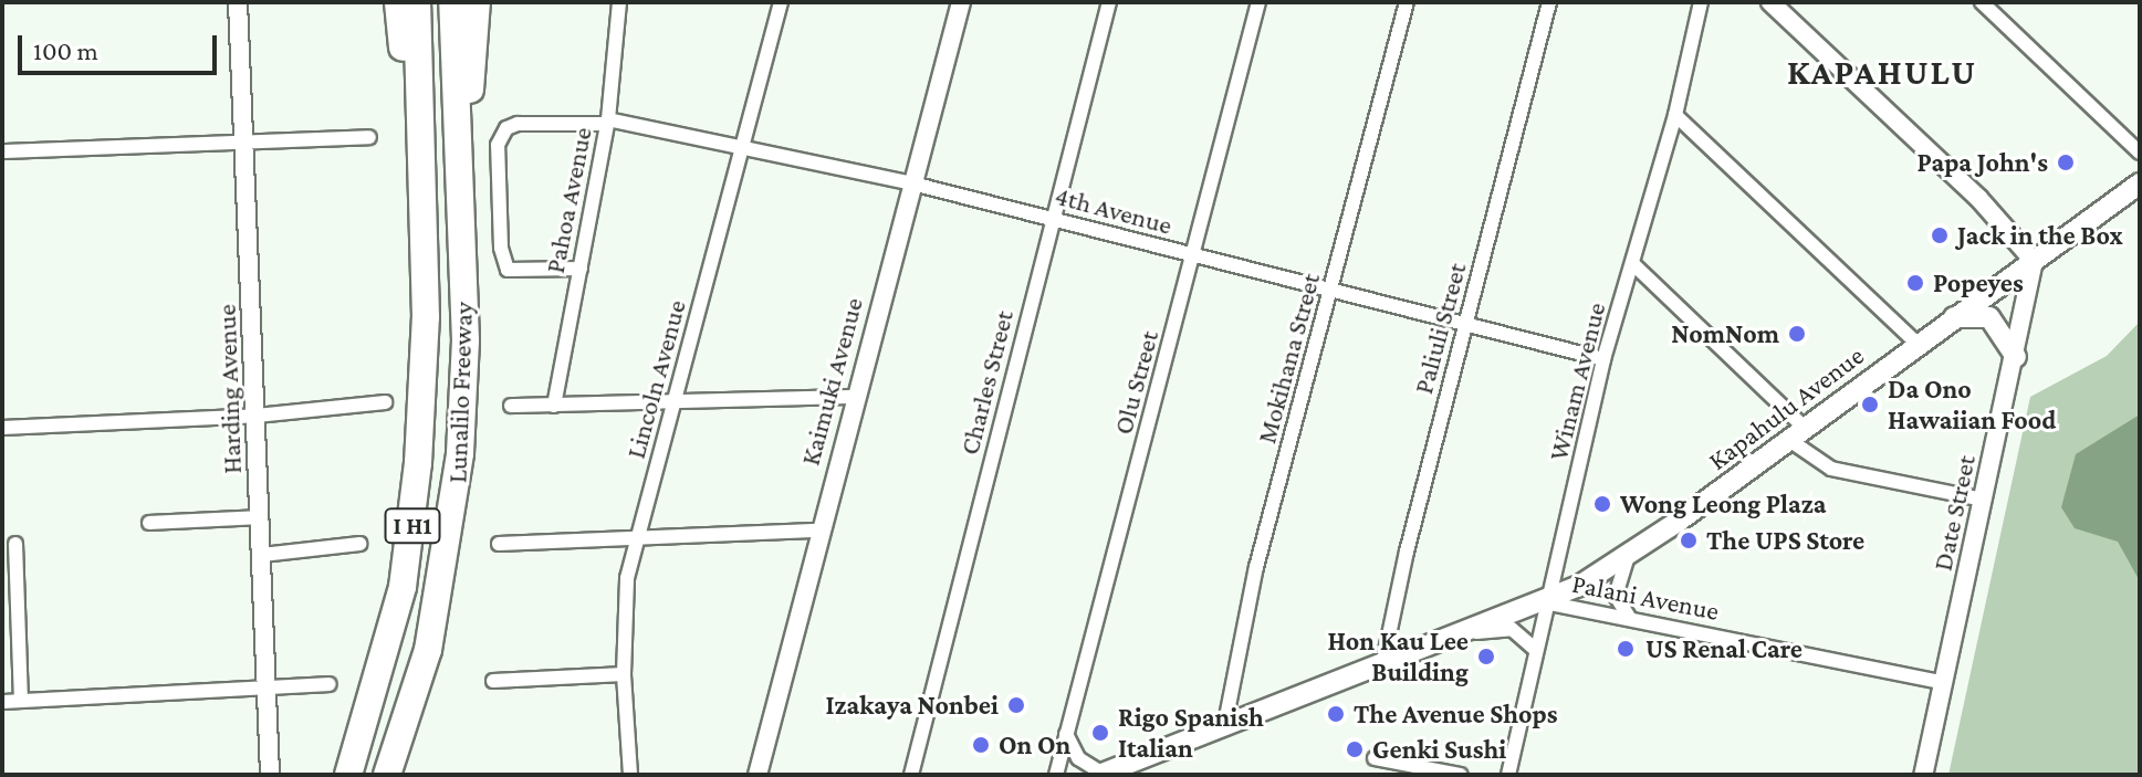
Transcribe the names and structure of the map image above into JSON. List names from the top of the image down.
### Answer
{
  "streets": {
    "highway": ["Lunalilo Freeway", "I H1"],
    "main road": ["Kapahulu Avenue"],
    "street": [
      "Pahoa Avenue",
      "4th Avenue",
      "Paliuli Street",
      "Mokihana Street",
      "Lincoln Avenue",
      "Kaimuki Avenue",
      "Winam Avenue",
      "Charles Street",
      "Olu Street",
      "Harding Avenue",
      "Date Street",
      "Palani Avenue"
    ]
  },
  "crossings": [
    ["Pahoa Avenue", "4th Avenue"],
    ["4th Avenue", "Paliuli Street"],
    ["4th Avenue", "Mokihana Street"],
    ["4th Avenue", "Lincoln Avenue"],
    ["4th Avenue", "Kaimuki Avenue"],
    ["4th Avenue", "Winam Avenue"],
    ["4th Avenue", "Charles Street"],
    ["4th Avenue", "Olu Street"],
    ["Paliuli Street", "Kapahulu Avenue"],
    ["Mokihana Street", "Kapahulu Avenue"],
    ["Winam Avenue", "Kapahulu Avenue"],
    ["Winam Avenue", "Palani Avenue"],
    ["Kapahulu Avenue", "Date Street"],
    ["Kapahulu Avenue", "Palani Avenue"],
    ["Date Street", "Palani Avenue"]
  ],
  "districts": ["KAPAHULU"],
  "places": [
    "Papa John's",
    "Jack in the Box",
    "Popeyes",
    "NomNom",
    "Da Ono Hawaiian Food",
    "Wong Leong Plaza",
    "The UPS Store",
    "US Renal Care",
    "Hon Kau Lee Building",
    "Izakaya Nonbei",
    "The Avenue Shops",
    "Rigo Spanish Italian",
    "On On",
    "Genki Sushi"
  ],
  "scale_bar": "100 m"
}
